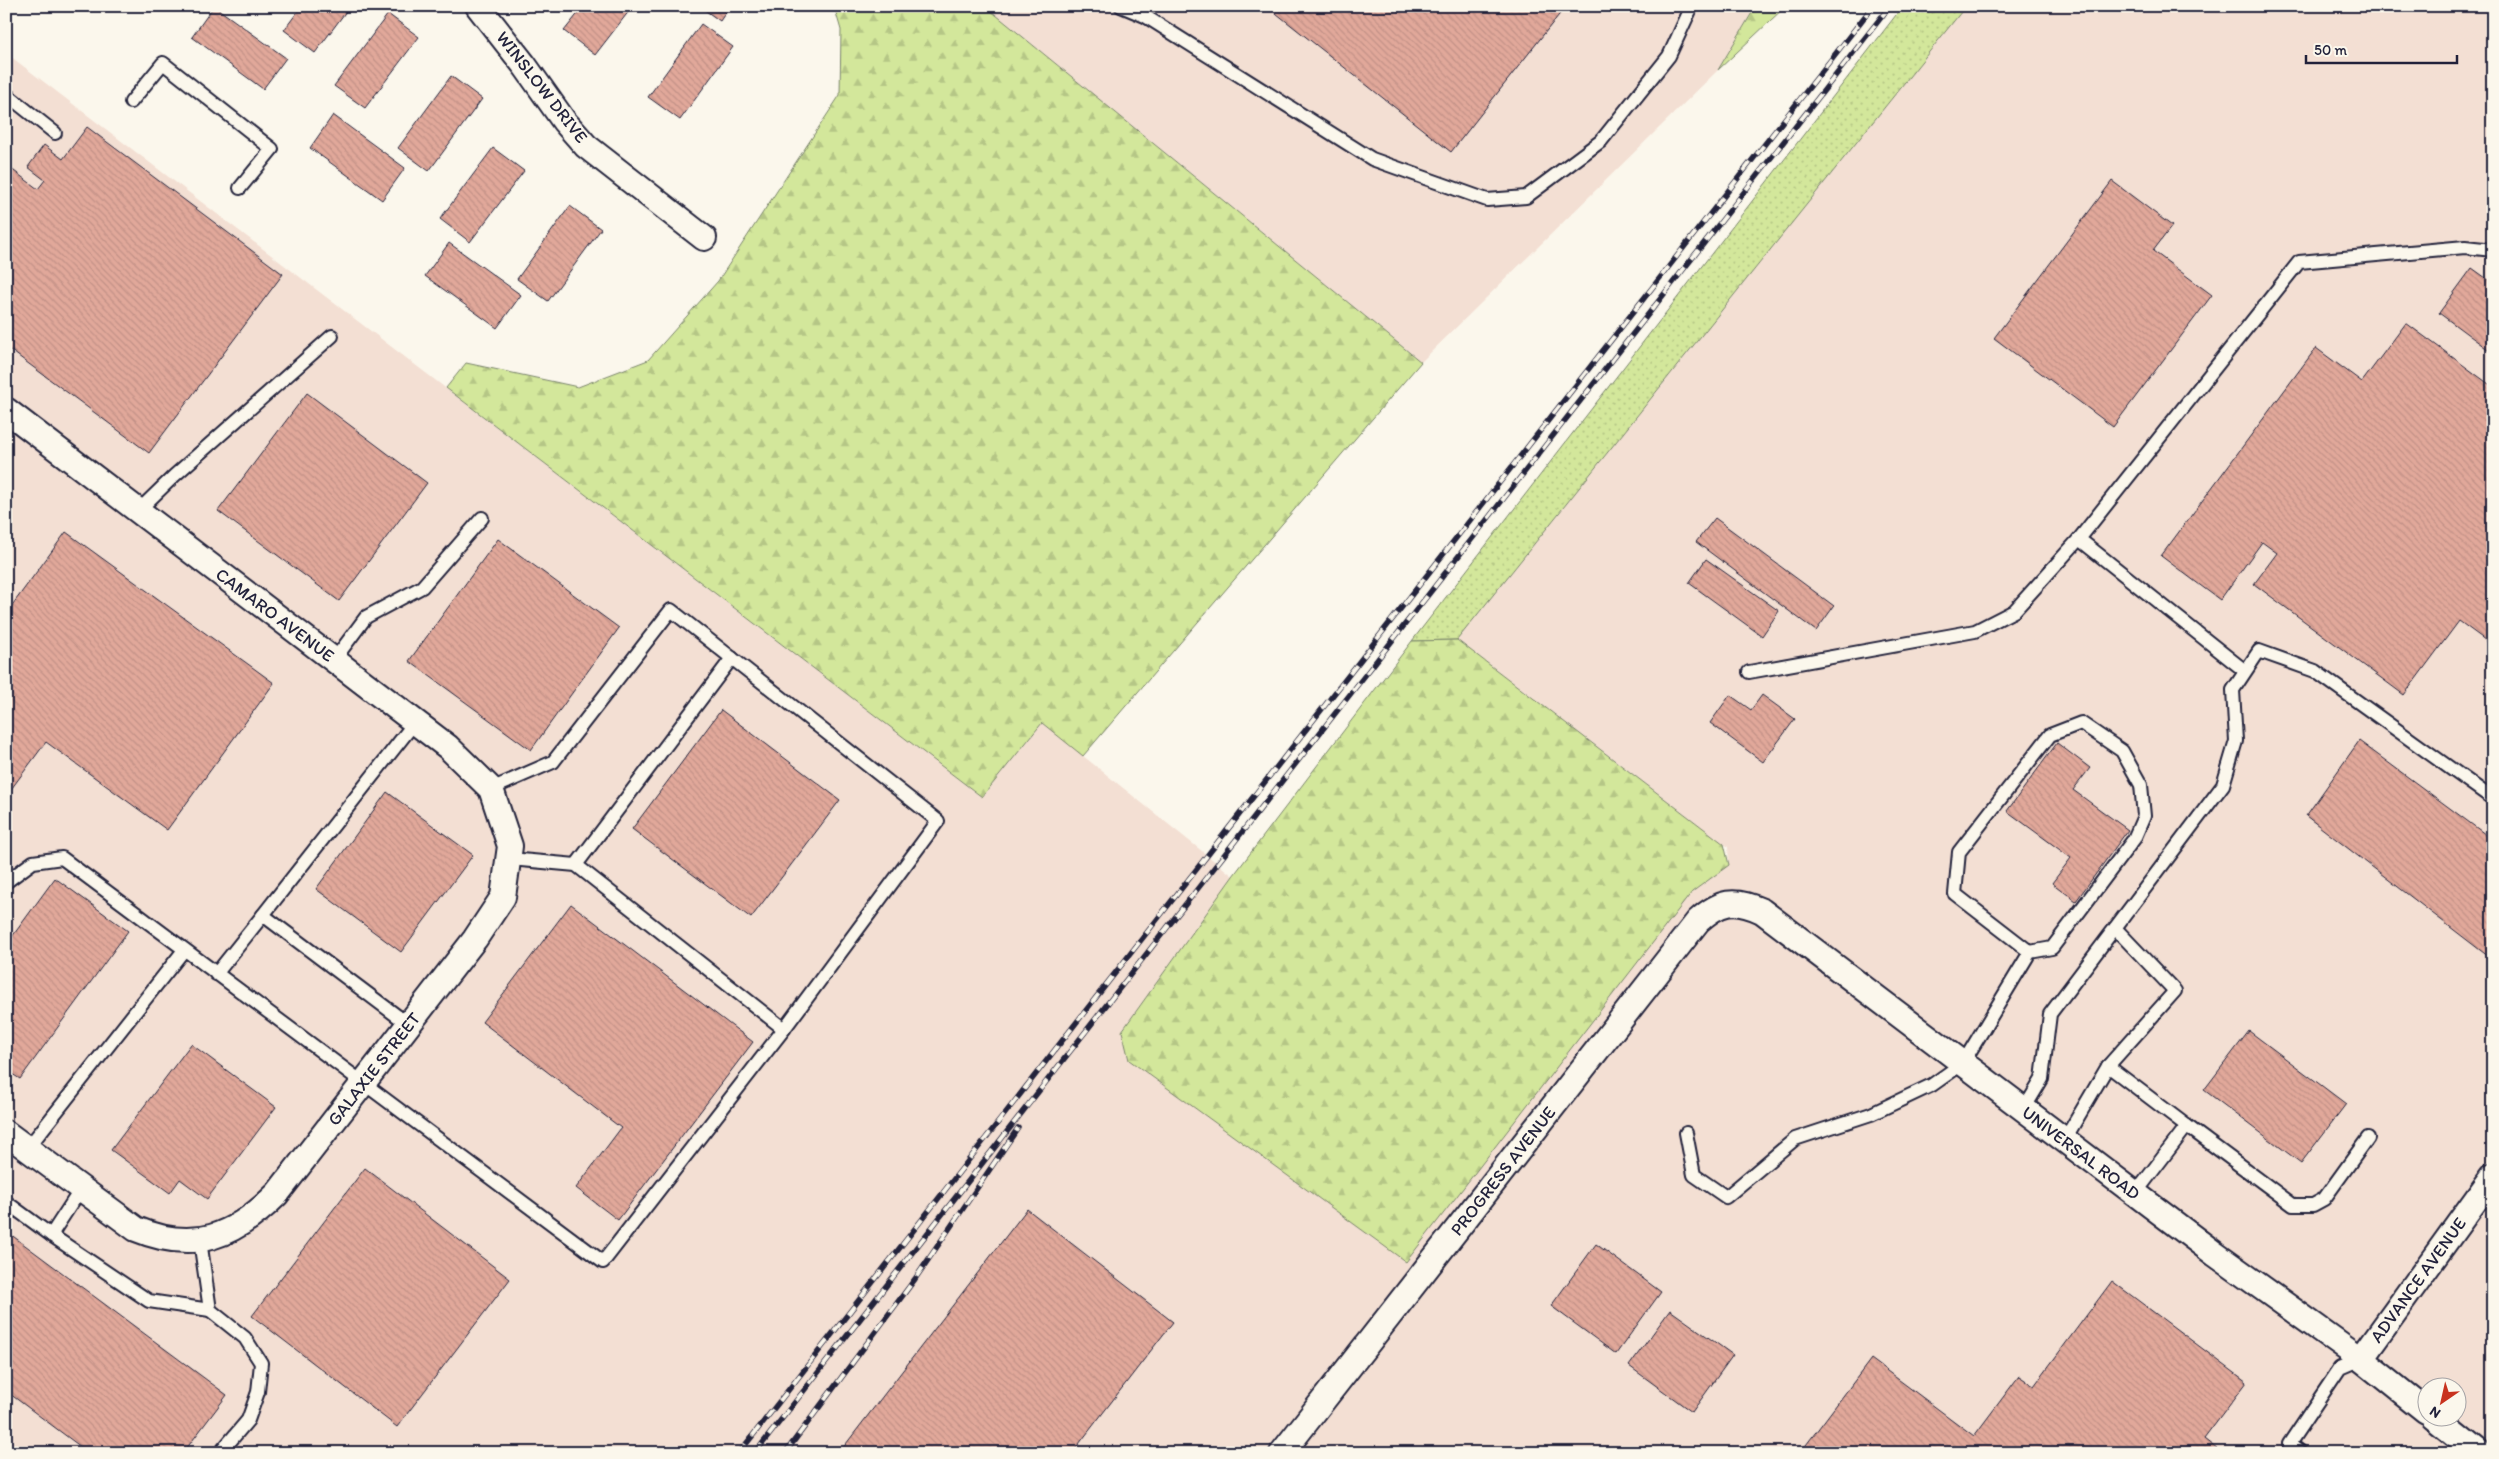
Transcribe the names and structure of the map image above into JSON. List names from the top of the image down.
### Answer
{
  "streets": {
    "street": [
      "WINSLOW DRIVE",
      "CAMARO AVENUE",
      "GALAXIE STREET",
      "UNIVERSAL ROAD",
      "PROGRESS AVENUE",
      "ADVANCE AVENUE"
    ]
  },
  "crossings": [
    ["CAMARO AVENUE", "GALAXIE STREET"],
    ["UNIVERSAL ROAD", "PROGRESS AVENUE"],
    ["UNIVERSAL ROAD", "ADVANCE AVENUE"]
  ],
  "scale_bar": "50 m",
  "north": "bottom left"
}
